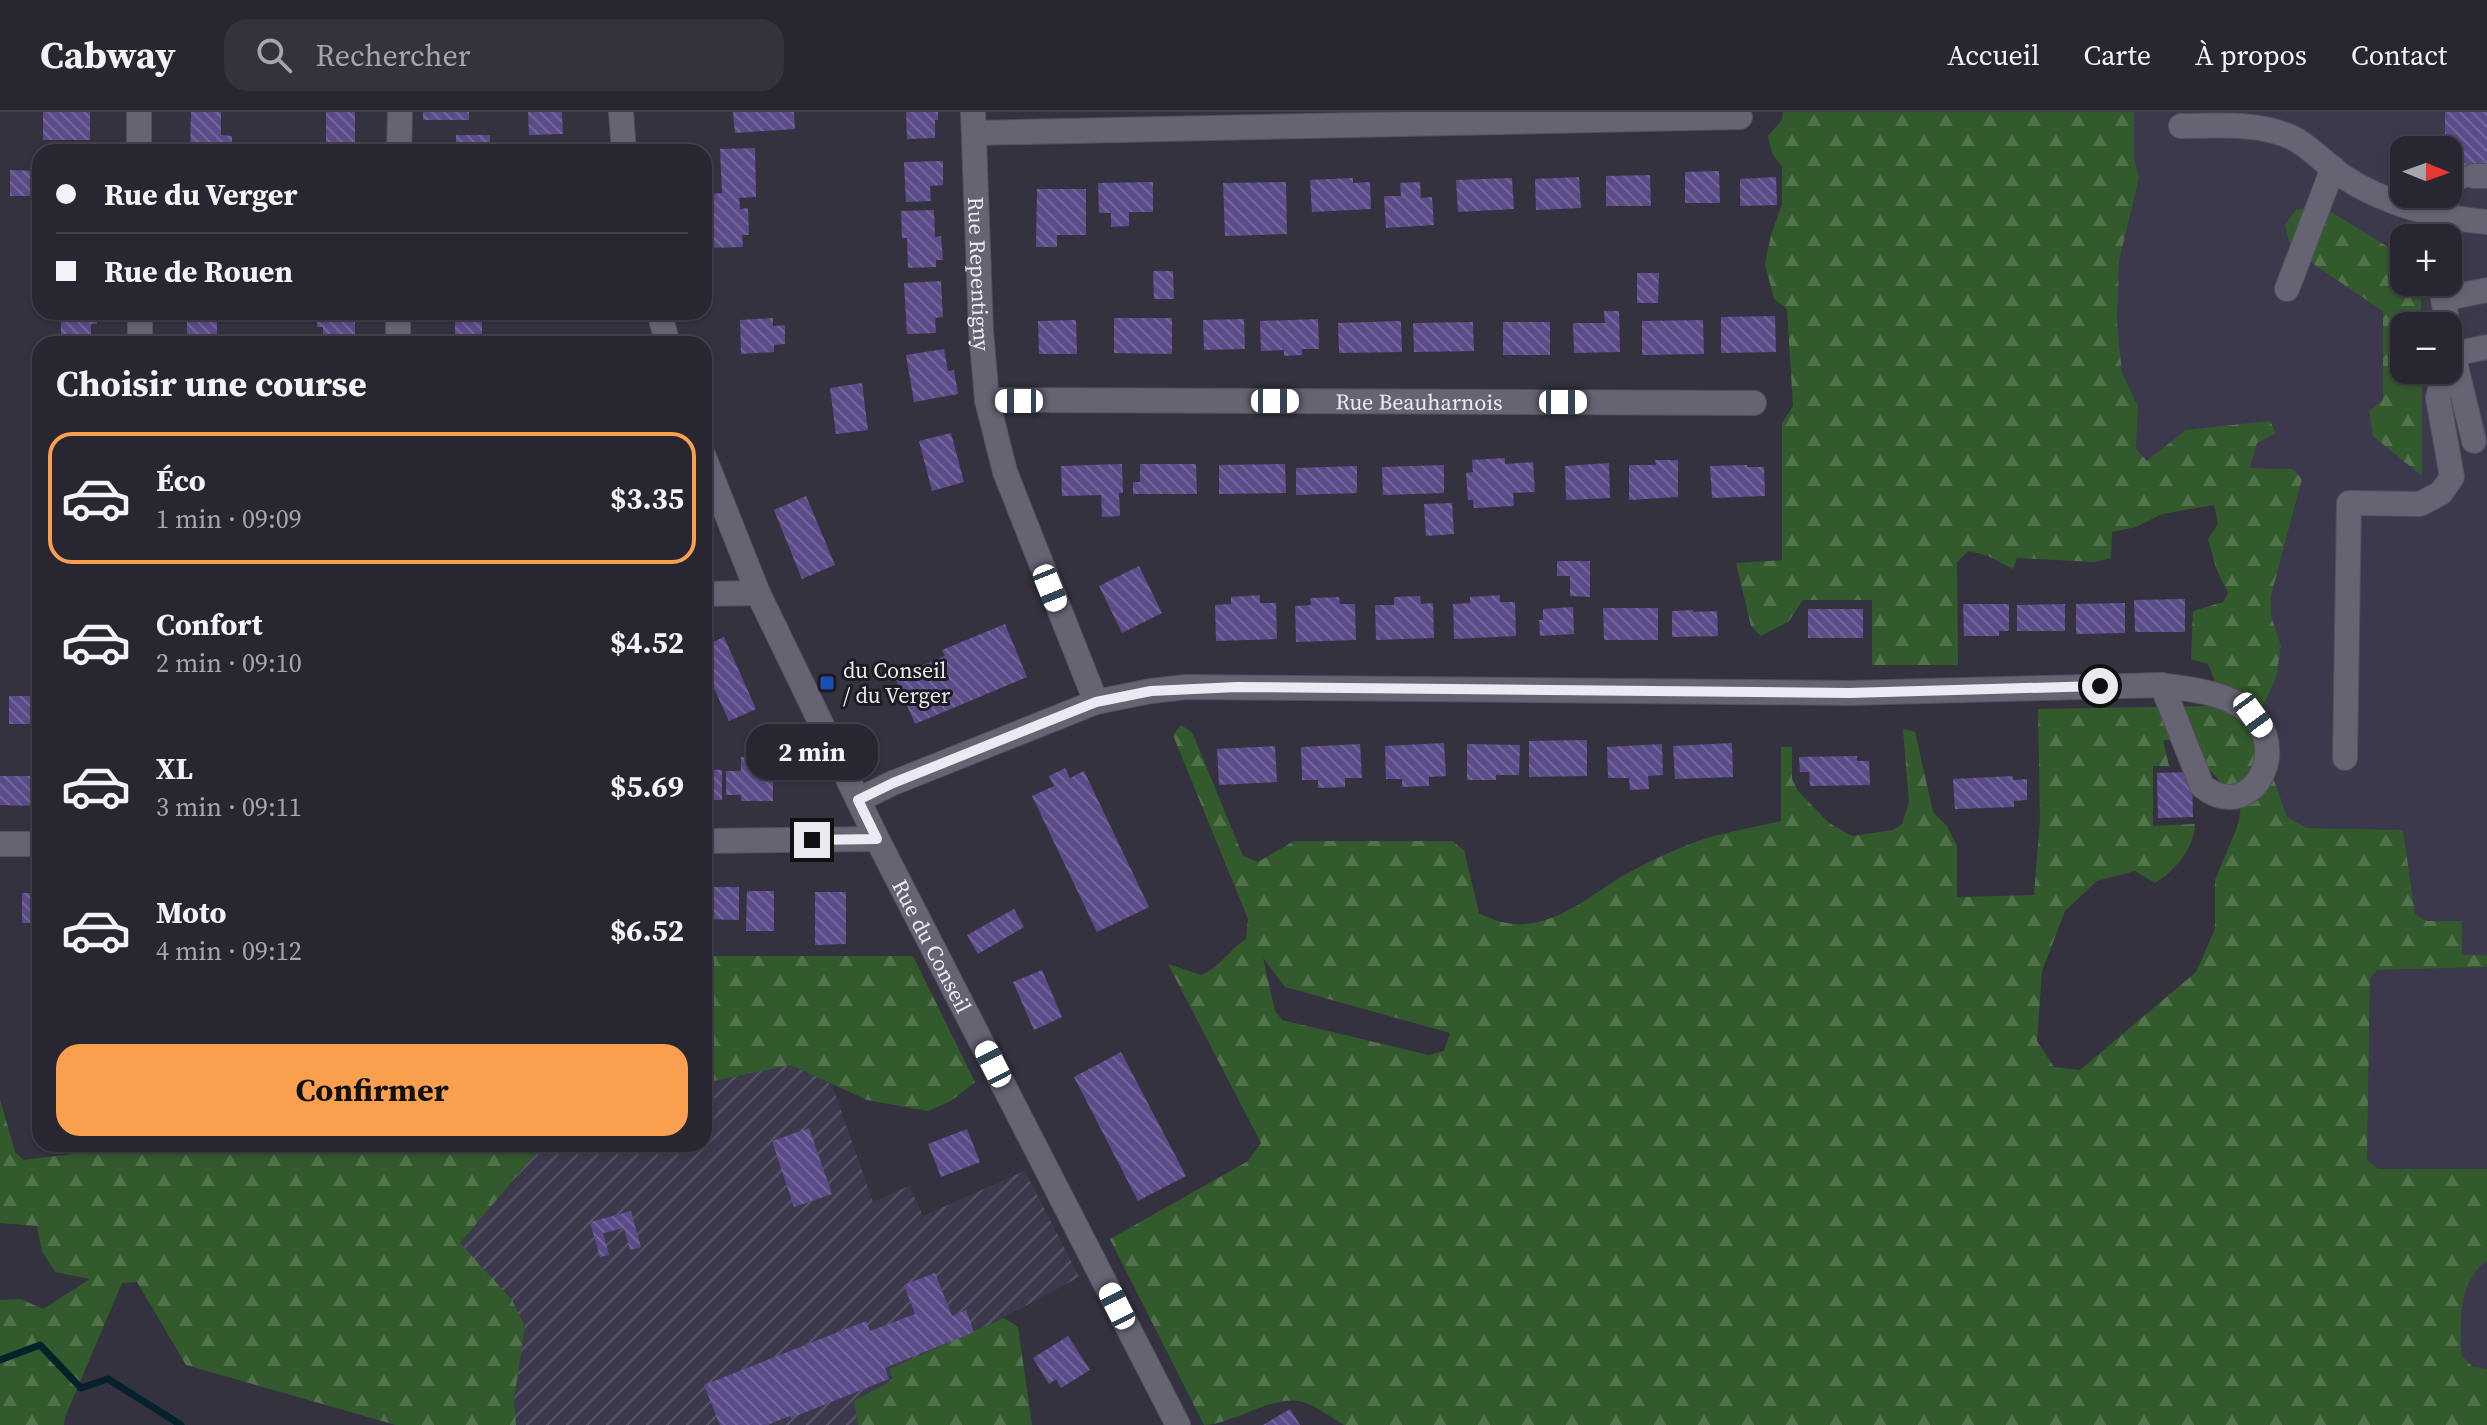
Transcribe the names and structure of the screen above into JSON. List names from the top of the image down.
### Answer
{
  "streets": {
    "street": ["Rue Repentigny", "Rue Beauharnois", "Rue du Conseil"]
  },
  "crossings": [
    ["Rue Repentigny", "Rue Beauharnois"]
  ],
  "places": {
    "transit": ["du Conseil / du Verger"]
  },
  "north": "right",
  "page": {
    "header": "Cabway",
    "search": "Rechercher",
    "nav": [
      "Accueil",
      "Carte",
      "À propos",
      "Contact"
    ],
    "map_buttons": ["+", "−"],
    "banner": ["Rue du Verger", "Rue de Rouen"],
    "heading": "Choisir une course",
    "list": [
      {
        "name": "Éco",
        "note": "1 min · 09:09",
        "value": "$3.35"
      },
      {
        "name": "Confort",
        "note": "2 min · 09:10",
        "value": "$4.52"
      },
      {
        "name": "XL",
        "note": "3 min · 09:11",
        "value": "$5.69"
      },
      {
        "name": "Moto",
        "note": "4 min · 09:12",
        "value": "$6.52"
      }
    ],
    "bubble": "2 min",
    "buttons": "Confirmer"
  }
}
